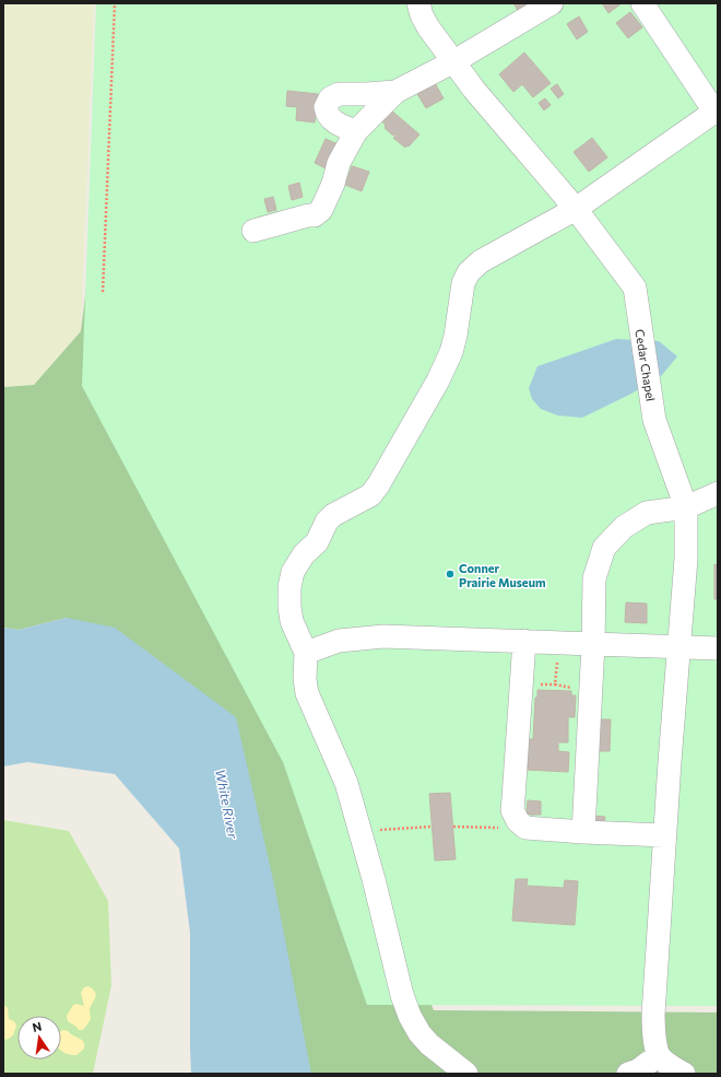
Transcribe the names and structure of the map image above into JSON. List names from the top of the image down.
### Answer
{
  "streets": {
    "lane": ["Cedar Chapel"]
  },
  "water": ["White River"],
  "places": ["Conner Prairie Museum"],
  "north": "top"
}
